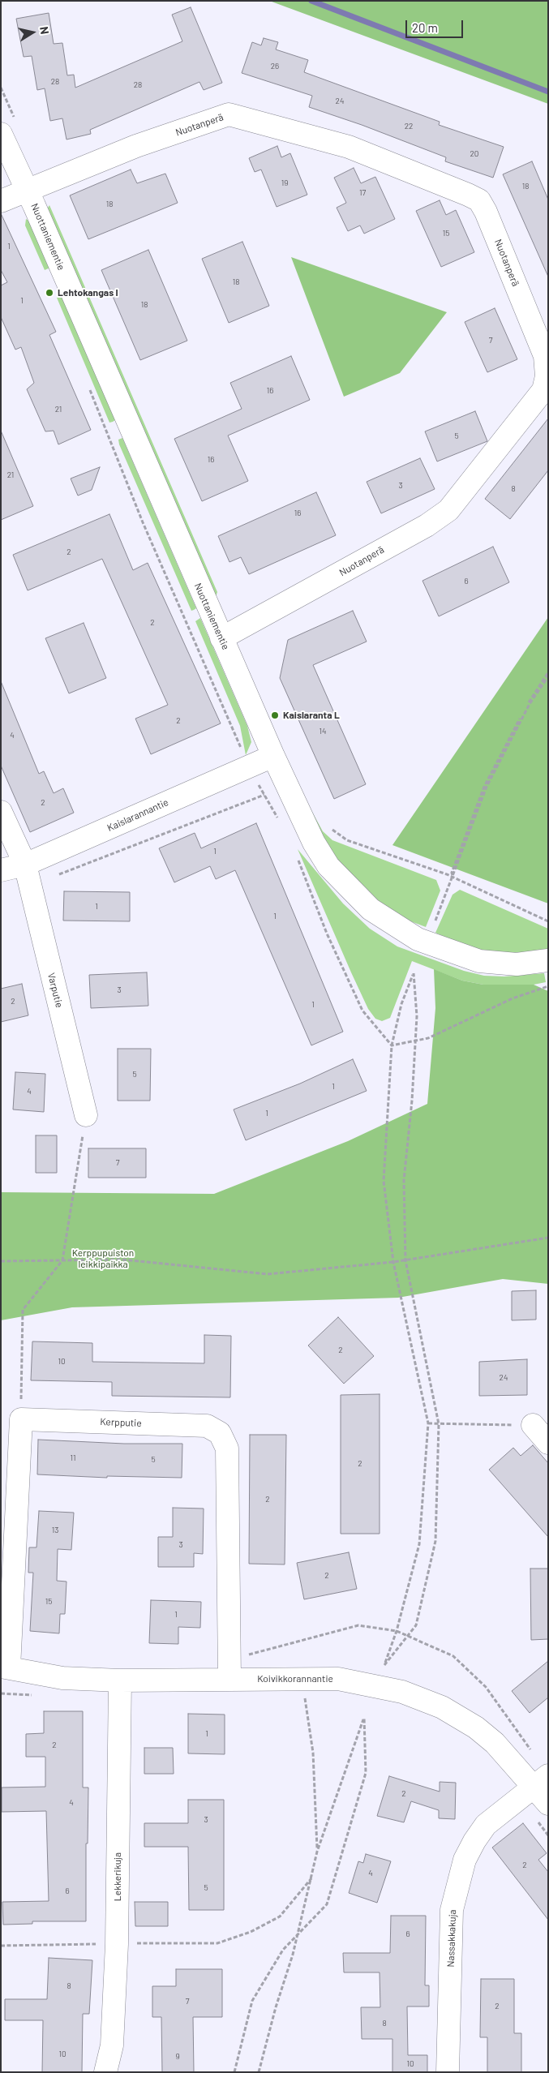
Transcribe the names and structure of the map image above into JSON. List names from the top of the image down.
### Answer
{
  "streets": {
    "street": [
      "Nuotanperä",
      "Nuottaniementie",
      "Kaislarannantie",
      "Varputie",
      "Kerpputie",
      "Koivikkorannantie",
      "Lekkerikuja",
      "Nassakkakuja"
    ]
  },
  "crossings": [
    ["Nuotanperä", "Nuottaniementie"],
    ["Nuottaniementie", "Kaislarannantie"],
    ["Kaislarannantie", "Varputie"],
    ["Kerpputie", "Koivikkorannantie"],
    ["Koivikkorannantie", "Lekkerikuja"],
    ["Koivikkorannantie", "Nassakkakuja"]
  ],
  "parks": ["Kerppupuiston leikkipaikka"],
  "places": ["Lehtokangas I", "Kaislaranta L"],
  "house_numbers": [
    "26",
    "28",
    "28",
    "24",
    "22",
    "20",
    "19",
    "18",
    "17",
    "18",
    "15",
    "1",
    "18",
    "1",
    "18",
    "7",
    "16",
    "21",
    "5",
    "16",
    "21",
    "3",
    "8",
    "16",
    "2",
    "6",
    "2",
    "2",
    "14",
    "4",
    "2",
    "1",
    "1",
    "1",
    "3",
    "2",
    "1",
    "5",
    "1",
    "4",
    "1",
    "7",
    "2",
    "10",
    "24",
    "11",
    "5",
    "2",
    "2",
    "13",
    "3",
    "2",
    "15",
    "1",
    "1",
    "2",
    "2",
    "4",
    "3",
    "2",
    "4",
    "5",
    "6",
    "6",
    "8",
    "7",
    "2",
    "8",
    "10",
    "9",
    "10"
  ],
  "scale_bar": "20 m",
  "north": "right"
}
